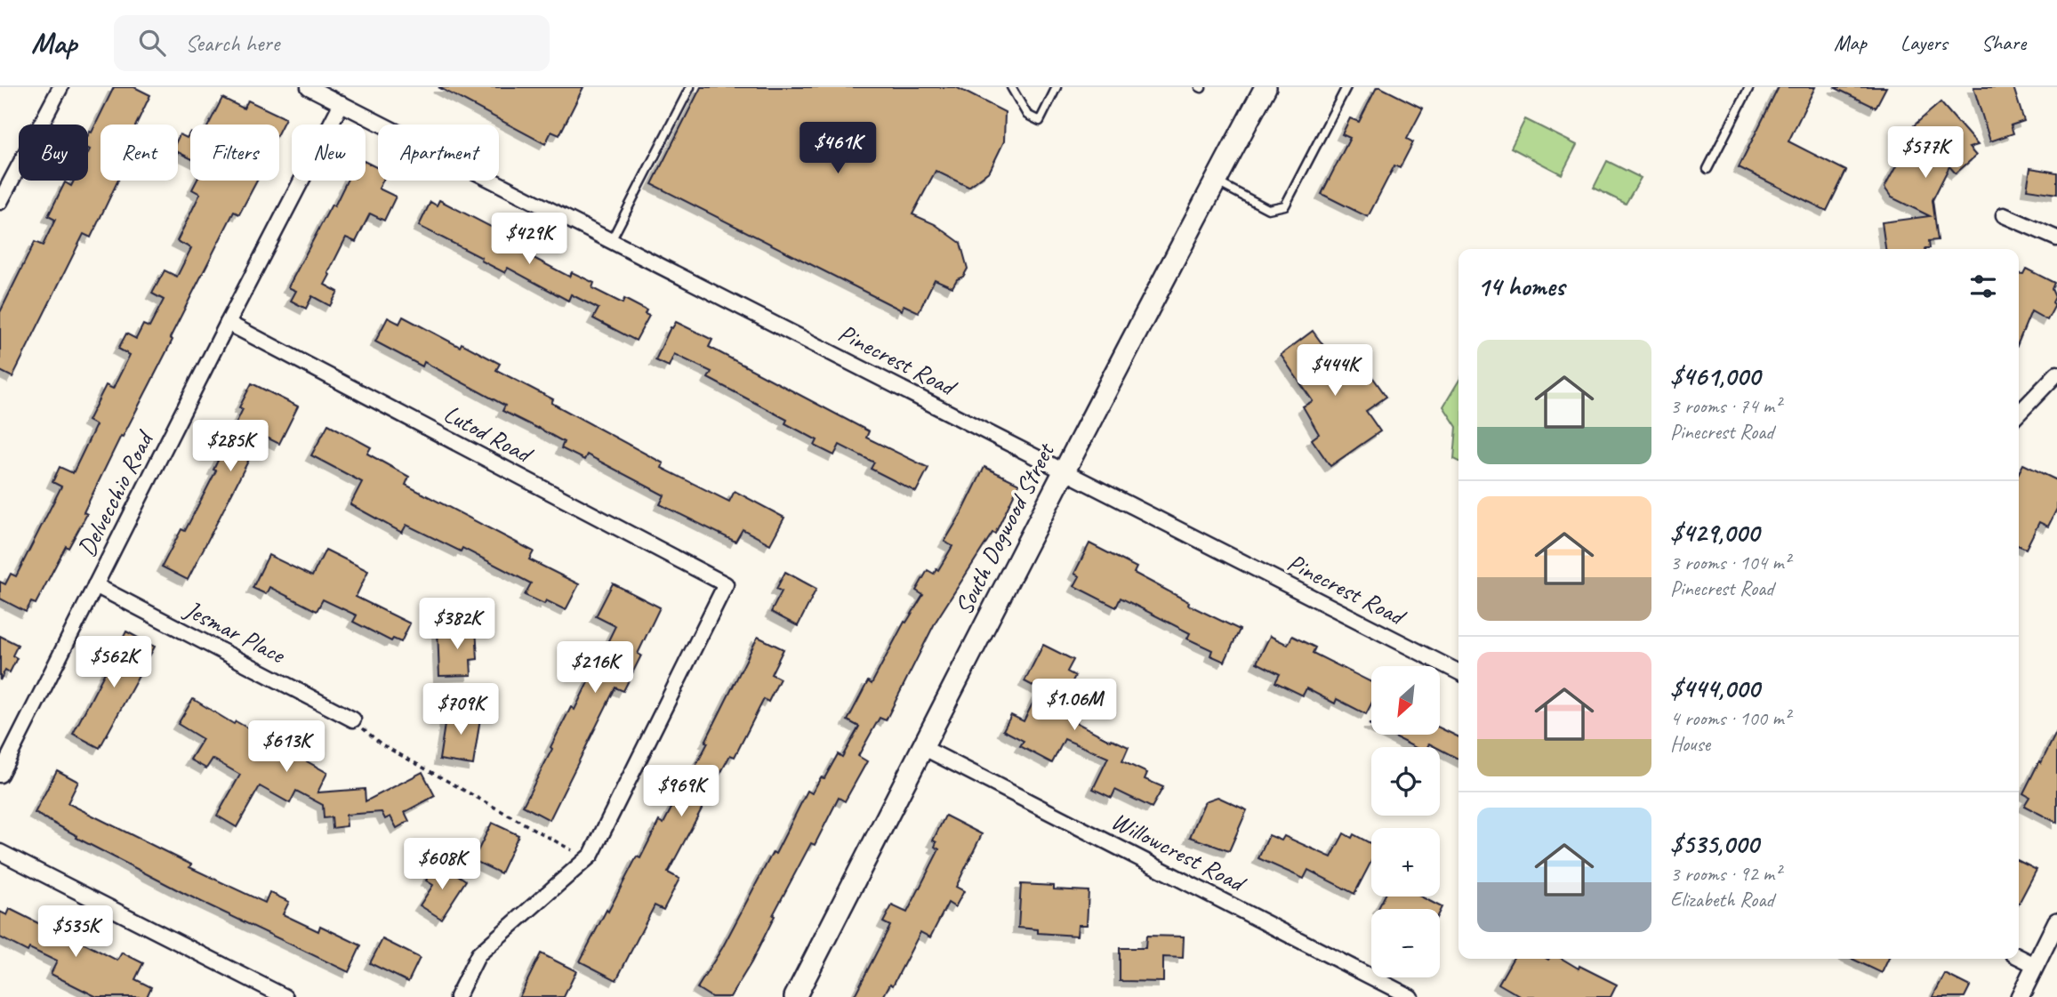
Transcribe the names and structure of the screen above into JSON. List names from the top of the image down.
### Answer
{
  "streets": {
    "main road": ["South Dogwood Street"],
    "street": [
      "Pinecrest Road",
      "Lutod Road",
      "Delvecchio Road",
      "Jesmar Place",
      "Willowcrest Road"
    ]
  },
  "crossings": [
    ["Pinecrest Road", "Delvecchio Road"],
    ["Pinecrest Road", "South Dogwood Street"],
    ["Lutod Road", "Delvecchio Road"],
    ["Delvecchio Road", "Jesmar Place"],
    ["South Dogwood Street", "Willowcrest Road"]
  ],
  "north": "bottom left",
  "page": {
    "header": "Map",
    "search": "Search here",
    "nav": ["Map", "Layers", "Share"],
    "price": [
      "$461K",
      "$577K",
      "$429K",
      "$444K",
      "$285K",
      "$382K",
      "$562K",
      "$216K",
      "$1.06M",
      "$709K",
      "$613K",
      "$969K",
      "$608K",
      "$535K"
    ],
    "chip": [
      "Buy",
      "Rent",
      "Filters",
      "New",
      "Apartment"
    ],
    "heading": "14 homes",
    "list": [
      {
        "name": "$461,000",
        "note": "3 rooms · 74 m² · Pinecrest Road"
      },
      {
        "name": "$429,000",
        "note": "3 rooms · 104 m² · Pinecrest Road"
      },
      {
        "name": "$444,000",
        "note": "4 rooms · 100 m² · House"
      },
      {
        "name": "$535,000",
        "note": "3 rooms · 92 m² · Elizabeth Road"
      }
    ],
    "map_buttons": ["+", "−"]
  }
}
